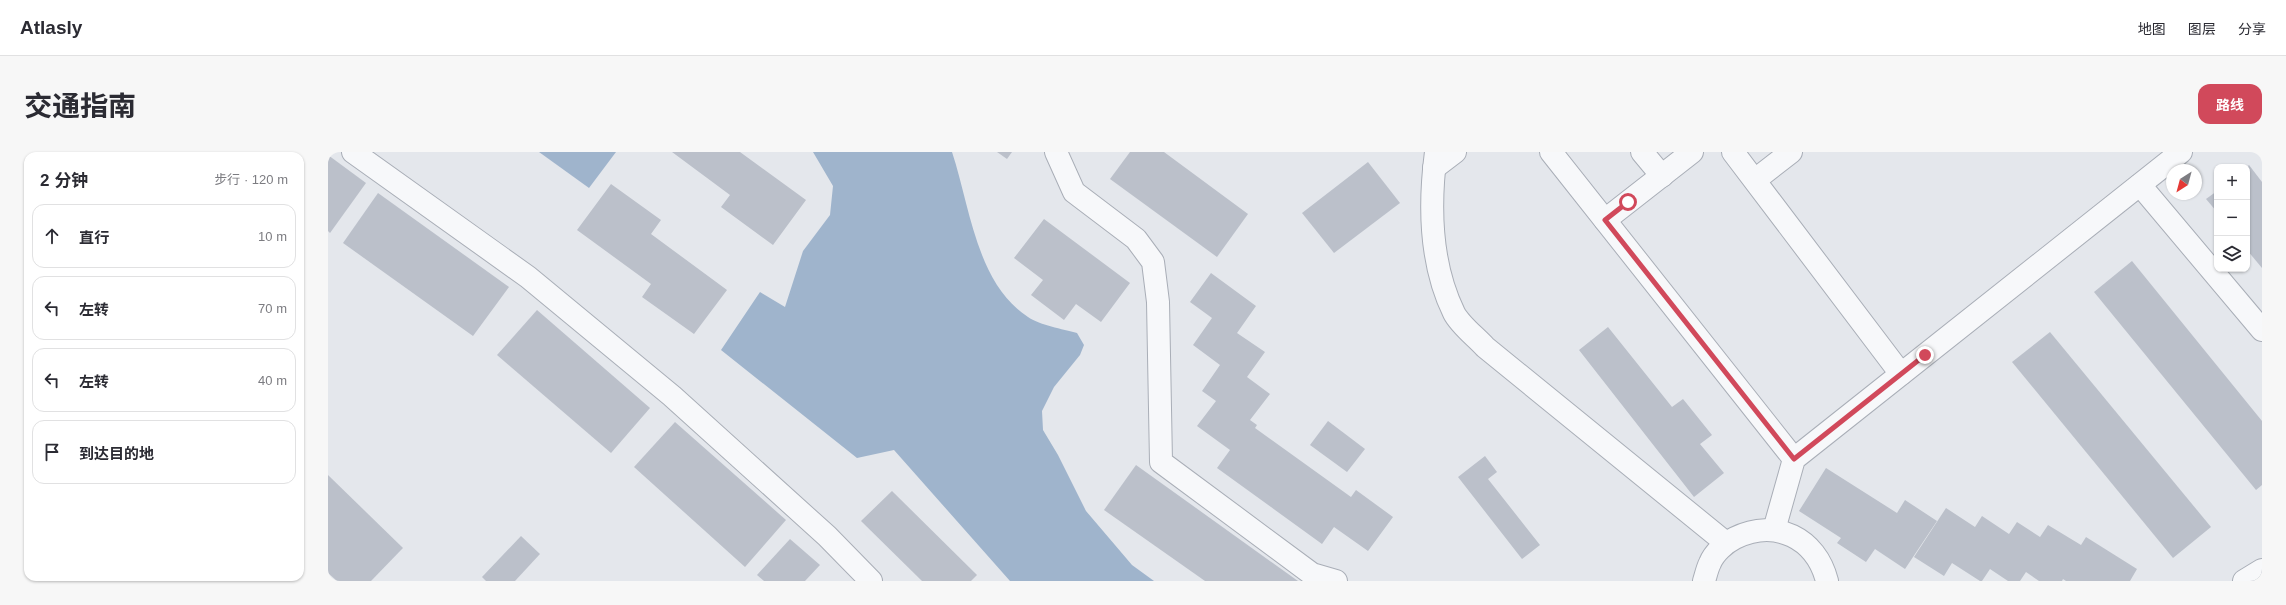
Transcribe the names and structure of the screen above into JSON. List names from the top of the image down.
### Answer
{
  "north": "bottom left",
  "page": {
    "header": "Atlasly",
    "nav": ["地图", "图层", "分享"],
    "title": "交通指南",
    "buttons": "路线",
    "heading": ["2 分钟", "步行 · 120 m"],
    "map_buttons": ["+", "−"],
    "list": [
      ["直行", "10 m"],
      ["左转", "70 m"],
      ["左转", "40 m"],
      "到达目的地"
    ]
  }
}
